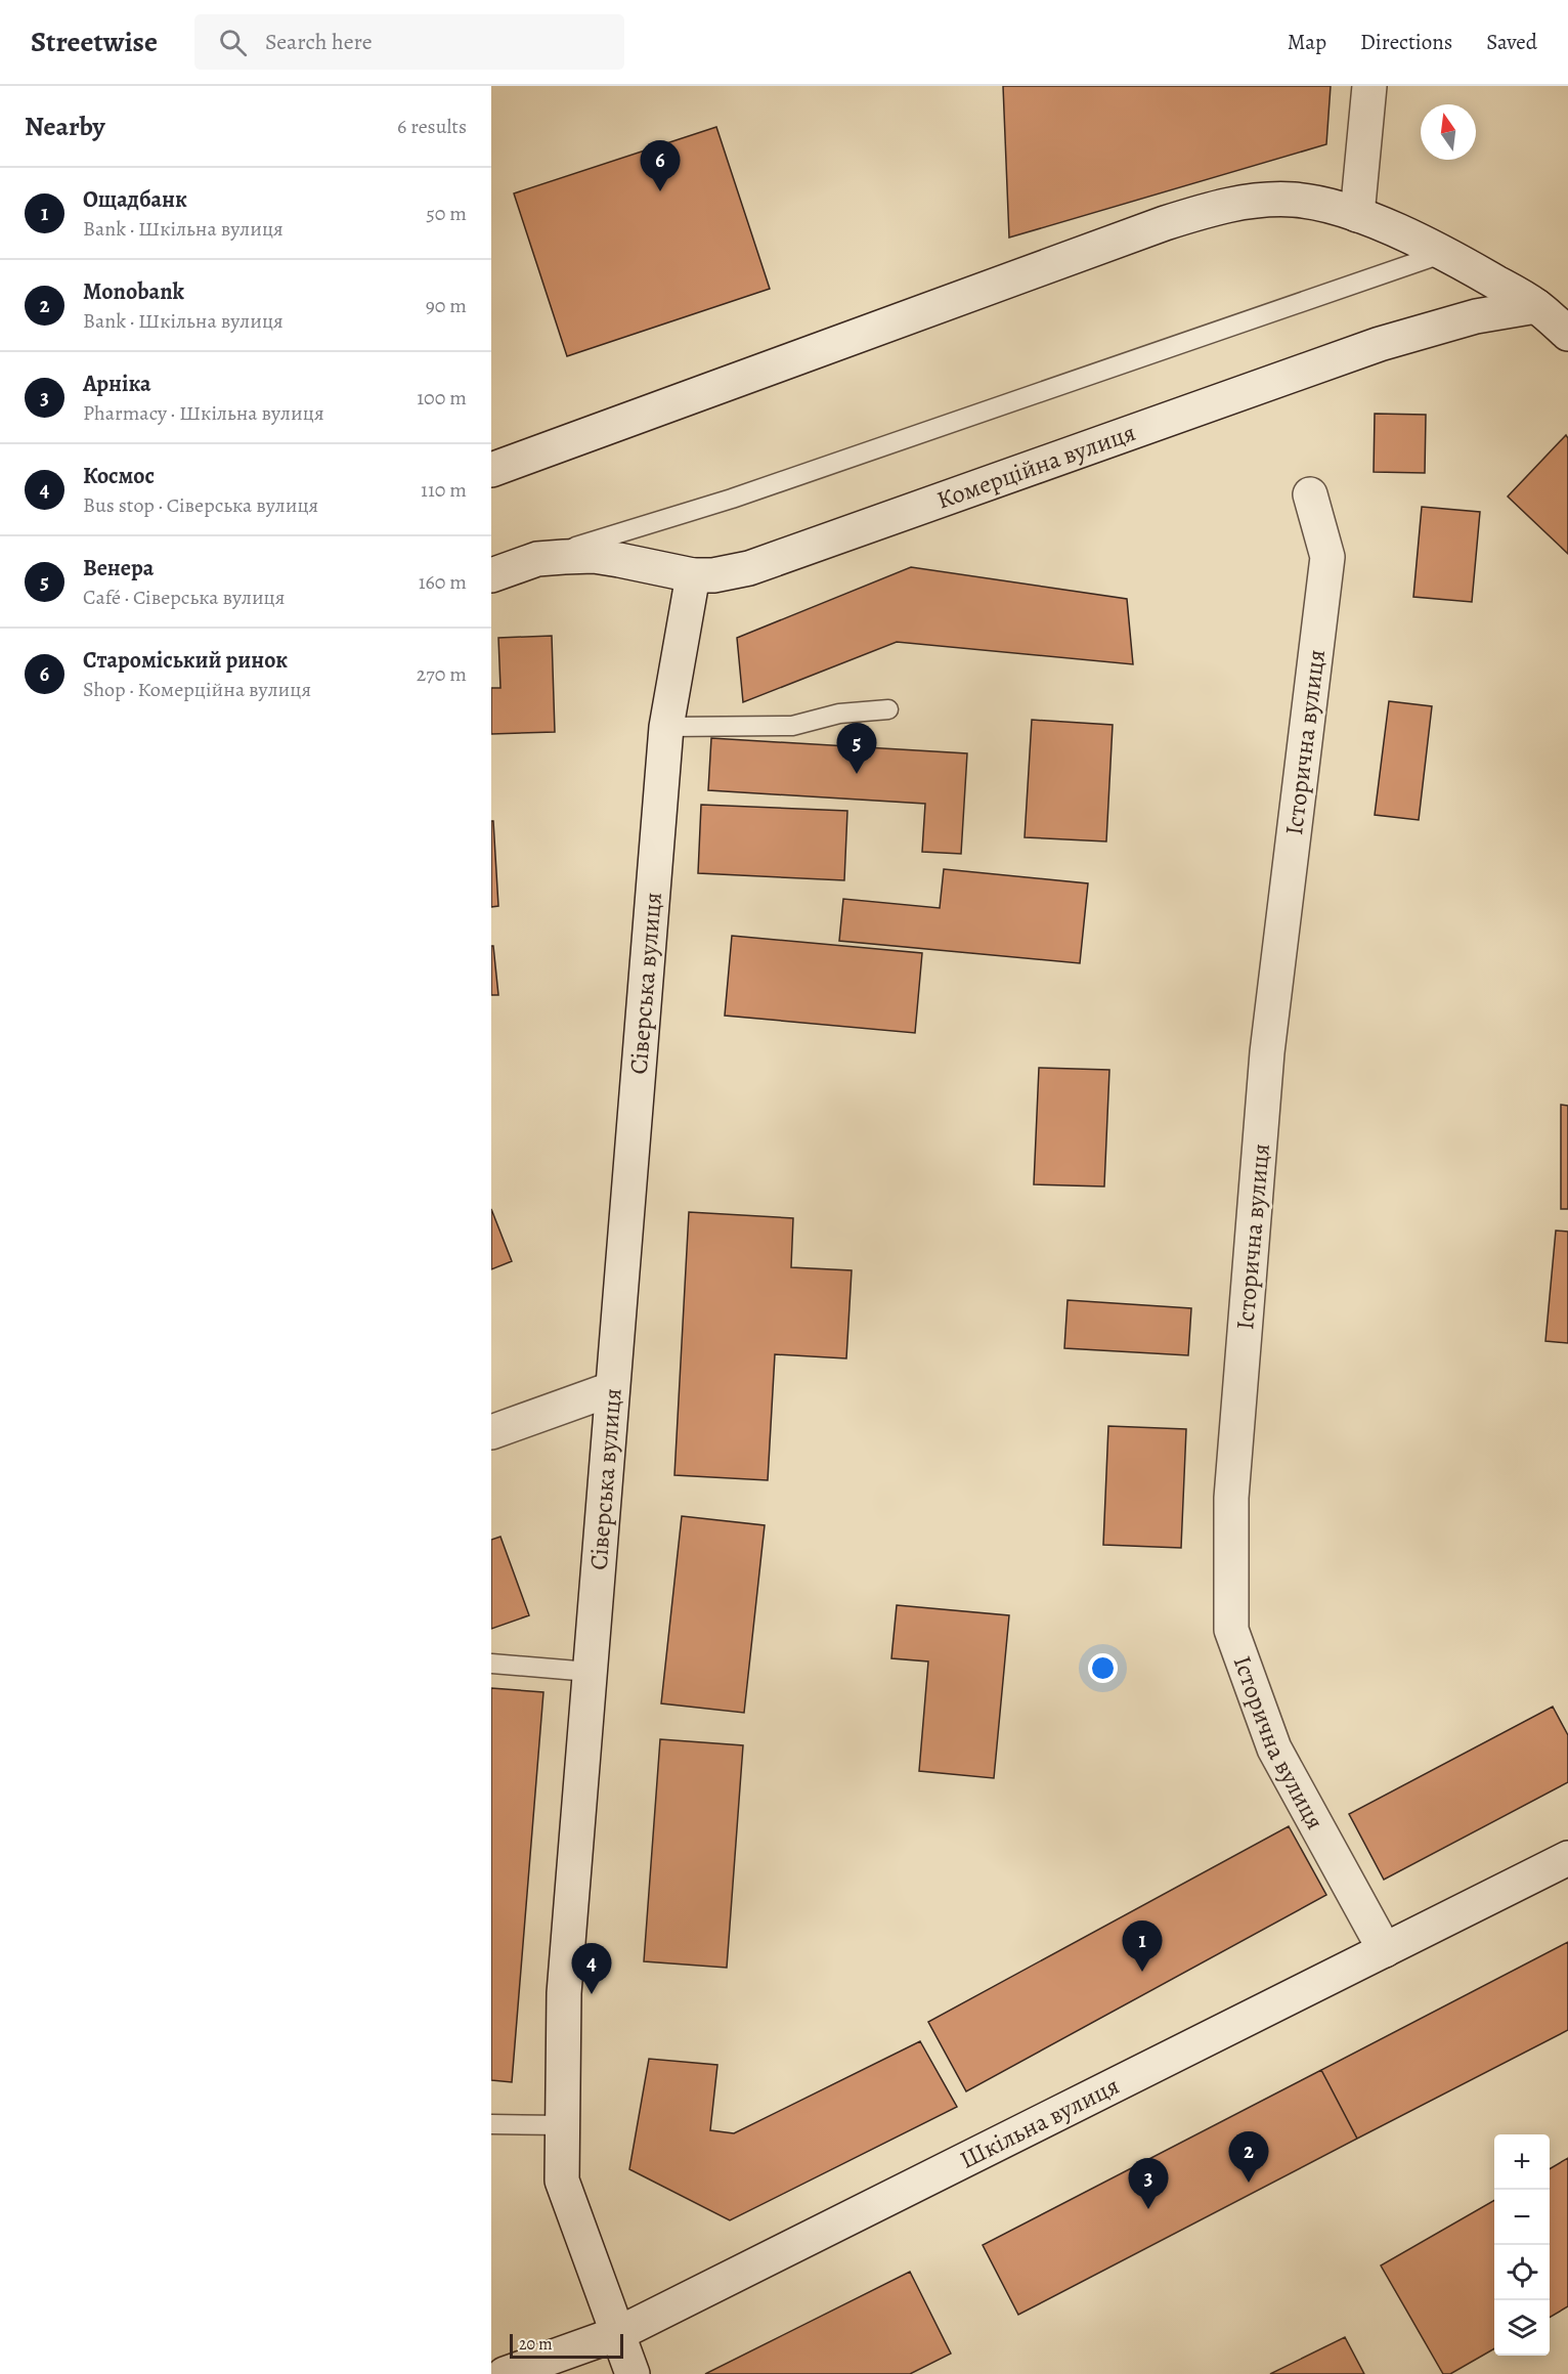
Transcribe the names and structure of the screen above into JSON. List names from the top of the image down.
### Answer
{
  "streets": {
    "street": [
      "Комерційна вулиця",
      "Історична вулиця",
      "Сіверська вулиця",
      "Шкільна вулиця"
    ]
  },
  "crossings": [
    ["Комерційна вулиця", "Сіверська вулиця"],
    ["Історична вулиця", "Шкільна вулиця"],
    ["Сіверська вулиця", "Шкільна вулиця"]
  ],
  "scale_bar": "20 m",
  "north": "top",
  "page": {
    "header": "Streetwise",
    "search": "Search here",
    "nav": ["Map", "Directions", "Saved"],
    "heading": ["Nearby", "6 results"],
    "pins": [
      "6",
      "5",
      "1",
      "4",
      "2",
      "3"
    ],
    "list": [
      {
        "mark": "1",
        "name": "Ощадбанк",
        "note": "Bank · Шкільна вулиця",
        "value": "50 m"
      },
      {
        "mark": "2",
        "name": "Monobank",
        "note": "Bank · Шкільна вулиця",
        "value": "90 m"
      },
      {
        "mark": "3",
        "name": "Арніка",
        "note": "Pharmacy · Шкільна вулиця",
        "value": "100 m"
      },
      {
        "mark": "4",
        "name": "Космос",
        "note": "Bus stop · Сіверська вулиця",
        "value": "110 m"
      },
      {
        "mark": "5",
        "name": "Венера",
        "note": "Café · Сіверська вулиця",
        "value": "160 m"
      },
      {
        "mark": "6",
        "name": "Староміський ринок",
        "note": "Shop · Комерційна вулиця",
        "value": "270 m"
      }
    ],
    "map_buttons": ["+", "−"],
    "scale": "20 m"
  }
}
